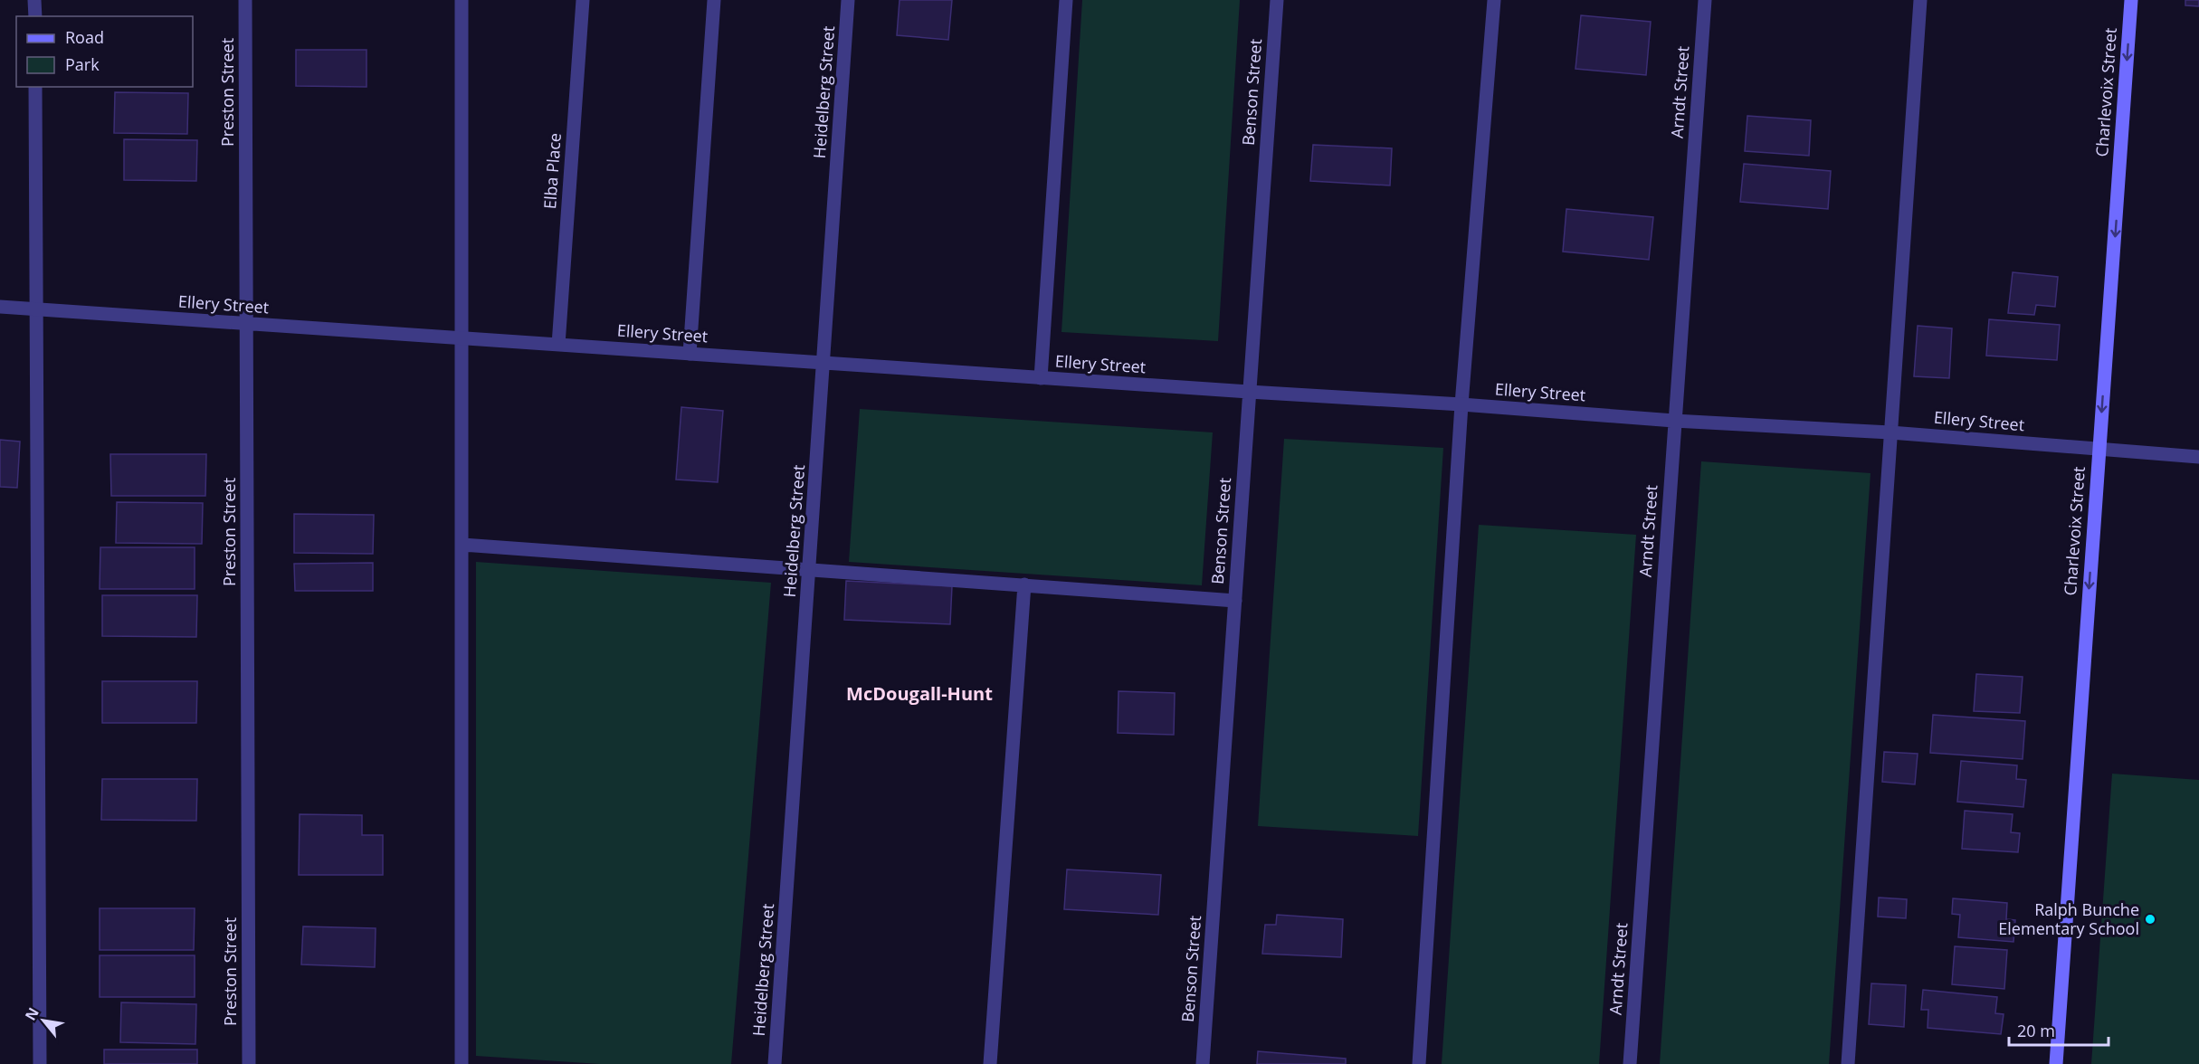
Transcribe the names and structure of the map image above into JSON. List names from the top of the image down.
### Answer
{
  "streets": {
    "street": [
      "Preston Street",
      "Heidelberg Street",
      "Benson Street",
      "Arndt Street",
      "Charlevoix Street",
      "Elba Place",
      "Ellery Street"
    ]
  },
  "crossings": [
    ["Preston Street", "Ellery Street"],
    ["Heidelberg Street", "Ellery Street"],
    ["Benson Street", "Ellery Street"],
    ["Arndt Street", "Ellery Street"],
    ["Charlevoix Street", "Ellery Street"],
    ["Elba Place", "Ellery Street"]
  ],
  "one_way": ["Charlevoix Street"],
  "districts": ["McDougall-Hunt"],
  "places": ["Ralph Bunche Elementary School"],
  "legend": ["Road", "Park"],
  "scale_bar": "20 m",
  "north": "top left"
}
